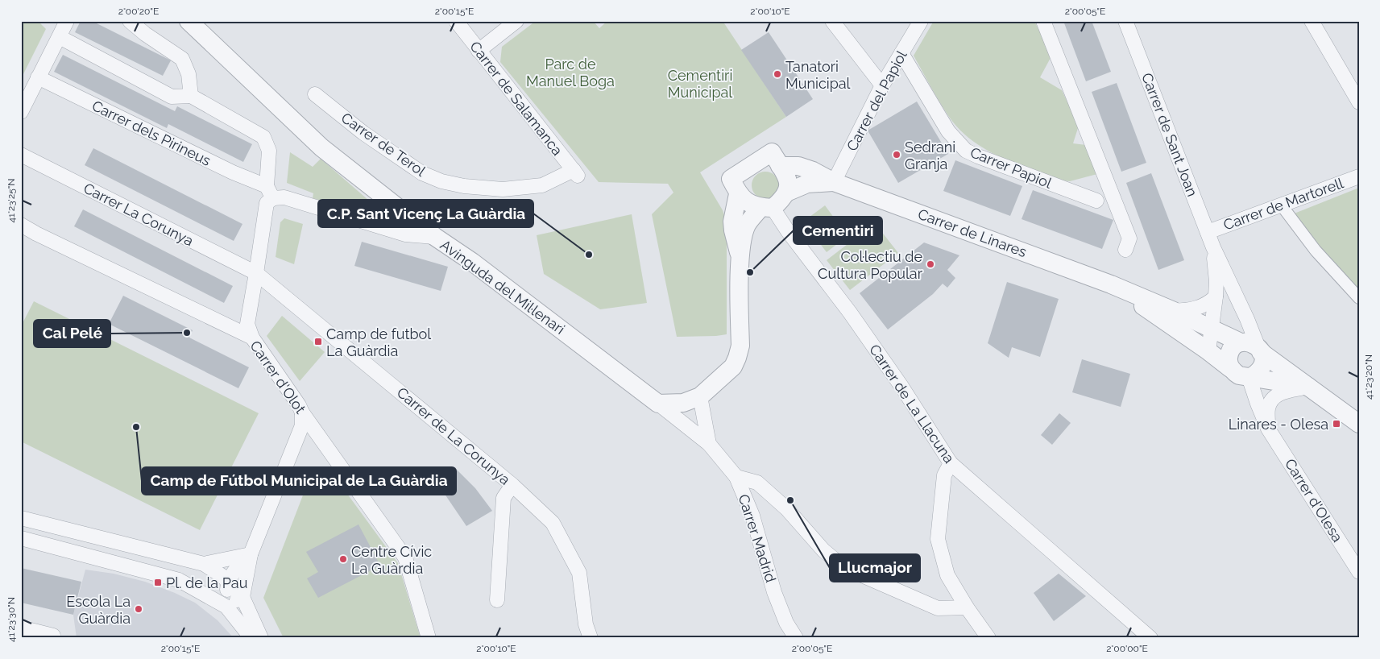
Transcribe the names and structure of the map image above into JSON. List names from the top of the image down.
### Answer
{
  "streets": {
    "street": [
      "Carrer de Salamanca",
      "Carrer del Papiol",
      "Carrer dels Pirineus",
      "Carrer de Sant Joan",
      "Carrer de Terol",
      "Carrer Papiol",
      "Carrer de Martorell",
      "Carrer La Corunya",
      "Carrer de Linares",
      "Avinguda del Mil·lenari",
      "Carrer d'Olot",
      "Carrer de La Llacuna",
      "Carrer de La Corunya",
      "Carrer d'Olesa",
      "Carrer Madrid"
    ]
  },
  "crossings": [
    ["Carrer de Salamanca", "Carrer de Terol"],
    ["Carrer del Papiol", "Carrer Papiol"],
    ["Carrer del Papiol", "Carrer de Linares"],
    ["Carrer dels Pirineus", "Avinguda del Mil·lenari"],
    ["Carrer de Sant Joan", "Carrer de Martorell"],
    ["Carrer de Sant Joan", "Carrer de Linares"],
    ["Carrer de Sant Joan", "Carrer d'Olesa"],
    ["Carrer La Corunya", "Carrer de La Corunya"],
    ["Carrer de Linares", "Carrer de La Llacuna"],
    ["Carrer de Linares", "Carrer d'Olesa"],
    ["Avinguda del Mil·lenari", "Carrer Madrid"]
  ],
  "parks": ["Parc de Manuel Boga", "Cementiri Municipal"],
  "places": {
    "other": [
      "Tanatori Municipal",
      "Sedrani Granja",
      "C.P. Sant Vicenç La Guàrdia",
      "Col·lectiu de Cultura Popular",
      "Cementiri",
      "Cal Pelé",
      "Camp de Fútbol Municipal de La Guàrdia",
      "Llucmajor",
      "Centre Cívic La Guàrdia",
      "Escola La Guàrdia"
    ],
    "transit": ["Camp de futbol La Guàrdia", "Linares - Olesa", "Pl. de la Pau"]
  },
  "coordinates": [
    "2°00'20\"E",
    "2°00'15\"E",
    "2°00'10\"E",
    "2°00'05\"E",
    "41°23'25\"N",
    "41°23'20\"N",
    "41°23'30\"N",
    "2°00'00\"E"
  ]
}
